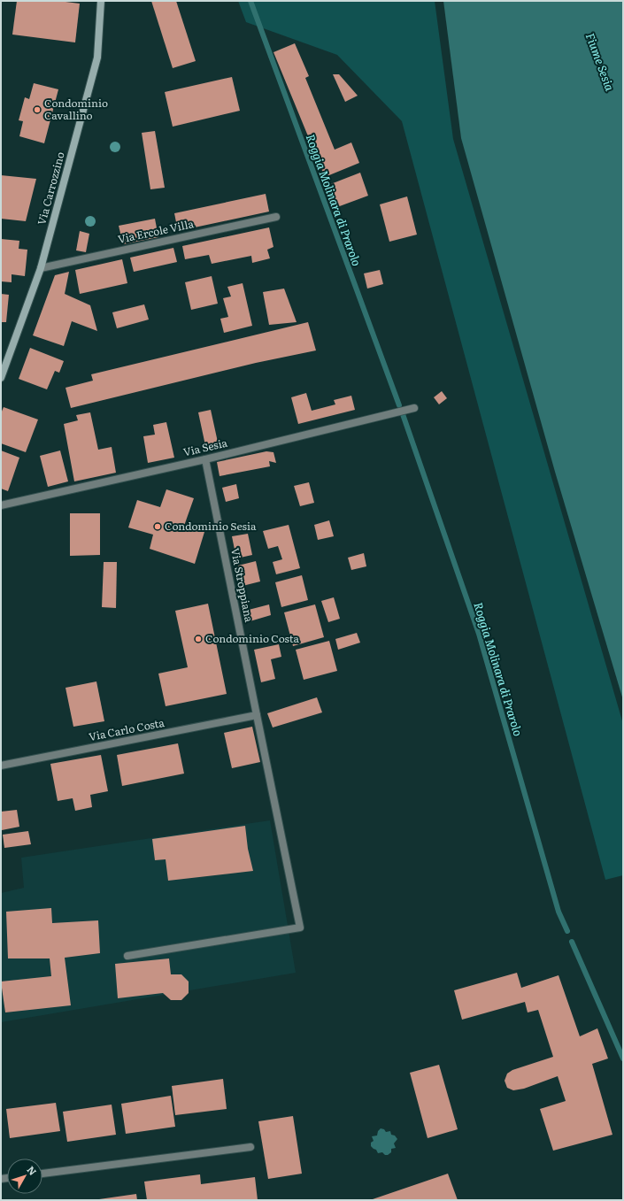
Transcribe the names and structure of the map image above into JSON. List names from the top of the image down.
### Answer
{
  "streets": {
    "street": [
      "Via Carrozzino",
      "Via Ercole Villa",
      "Via Sesia",
      "Via Stroppiana",
      "Via Carlo Costa"
    ]
  },
  "crossings": [
    ["Via Carrozzino", "Via Ercole Villa"],
    ["Via Sesia", "Via Stroppiana"],
    ["Via Stroppiana", "Via Carlo Costa"]
  ],
  "water": ["Fiume Sesia", "Roggia Molinara di Prarolo"],
  "places": ["Condominio Cavallino", "Condominio Sesia", "Condominio Costa"],
  "north": "top right"
}
